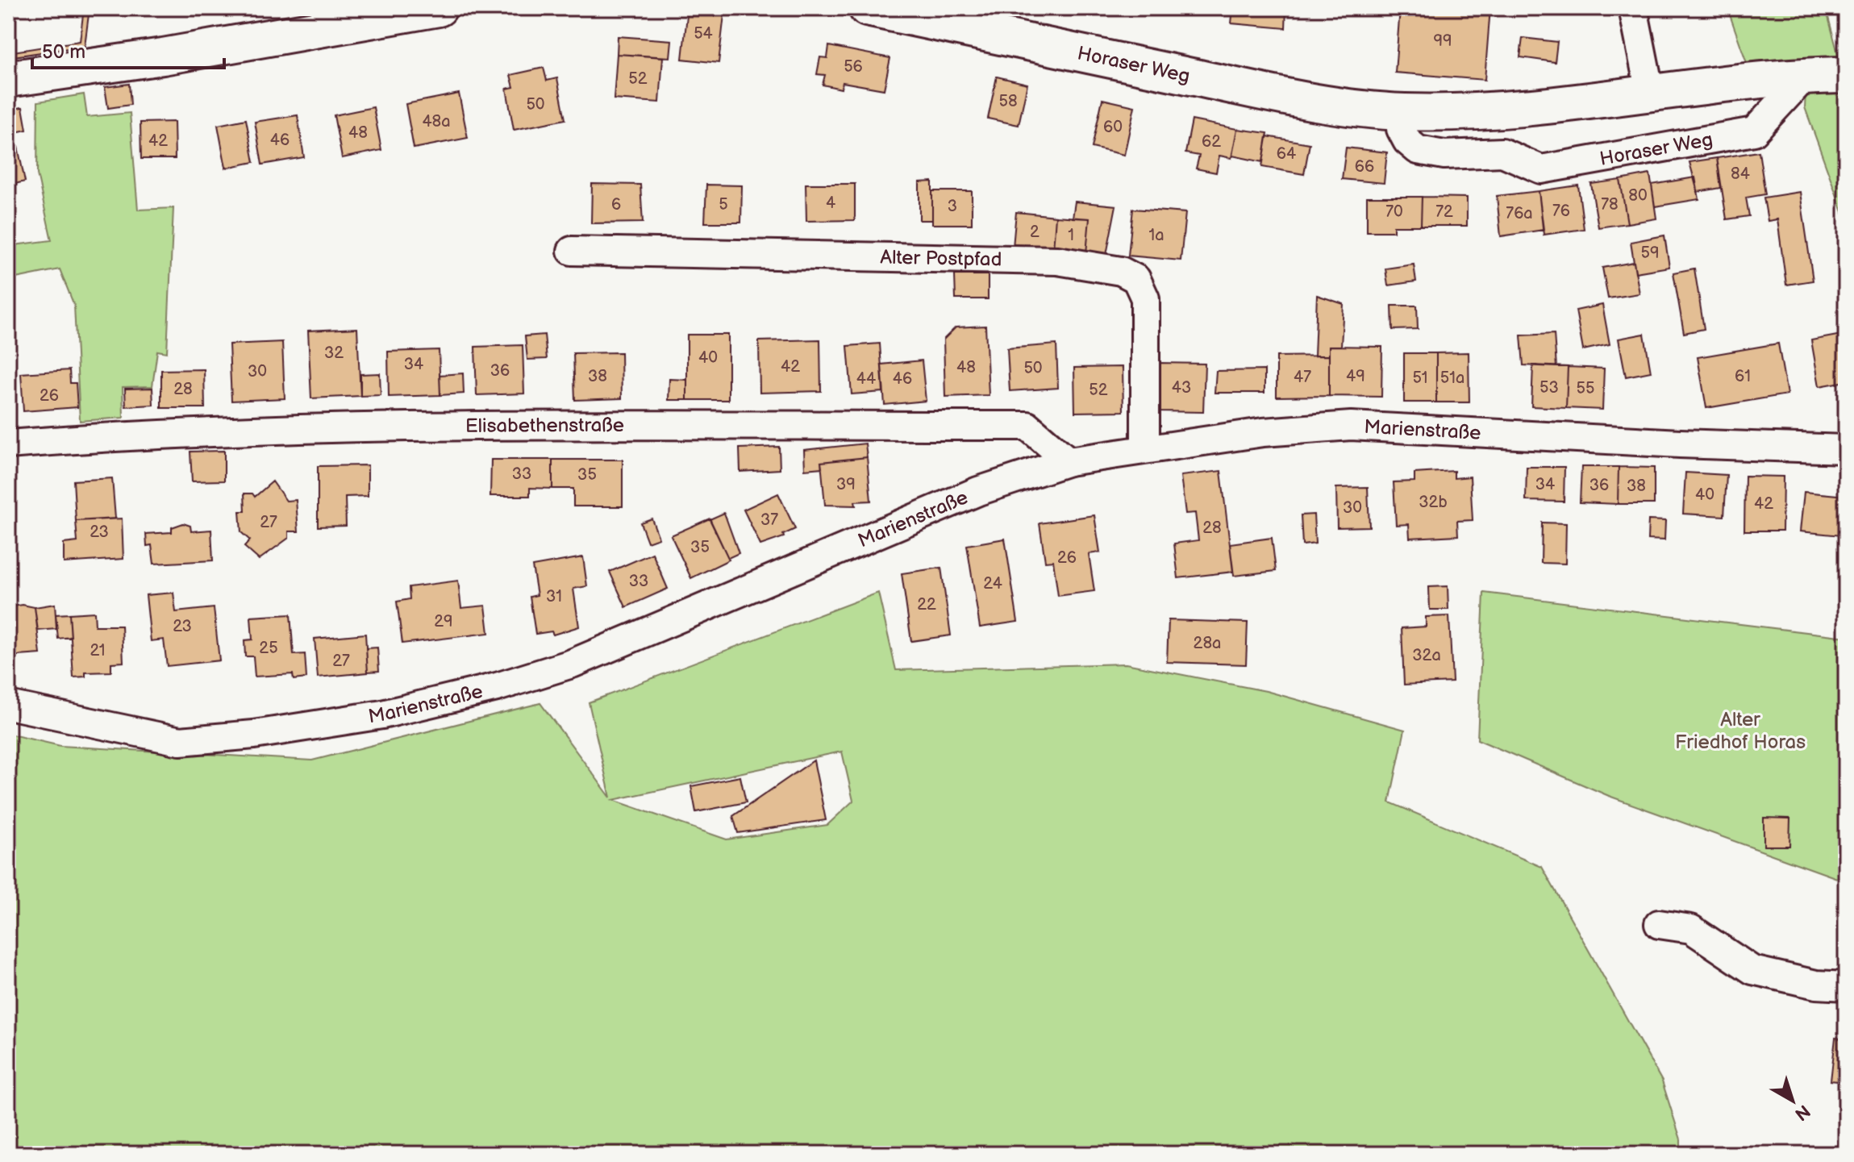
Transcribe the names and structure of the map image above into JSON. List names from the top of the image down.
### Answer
{
  "streets": {
    "main road": ["Horaser Weg"],
    "street": ["Alter Postpfad", "Elisabethenstraße", "Marienstraße"]
  },
  "crossings": [
    ["Alter Postpfad", "Marienstraße"],
    ["Elisabethenstraße", "Marienstraße"]
  ],
  "parks": ["Alter Friedhof Horas"],
  "house_numbers": [
    "54",
    "99",
    "56",
    "52",
    "58",
    "50",
    "48a",
    "60",
    "48",
    "46",
    "42",
    "62",
    "64",
    "66",
    "84",
    "80",
    "4",
    "6",
    "5",
    "78",
    "3",
    "76",
    "70",
    "72",
    "76a",
    "2",
    "1",
    "1a",
    "59",
    "32",
    "40",
    "34",
    "42",
    "48",
    "50",
    "36",
    "30",
    "38",
    "49",
    "61",
    "47",
    "51",
    "51a",
    "44",
    "46",
    "43",
    "53",
    "55",
    "28",
    "52",
    "26",
    "33",
    "35",
    "39",
    "34",
    "36",
    "38",
    "40",
    "32b",
    "42",
    "30",
    "37",
    "27",
    "28",
    "23",
    "35",
    "26",
    "33",
    "24",
    "31",
    "22",
    "29",
    "23",
    "28a",
    "25",
    "21",
    "32a",
    "27"
  ],
  "scale_bar": "50 m",
  "north": "bottom right"
}
